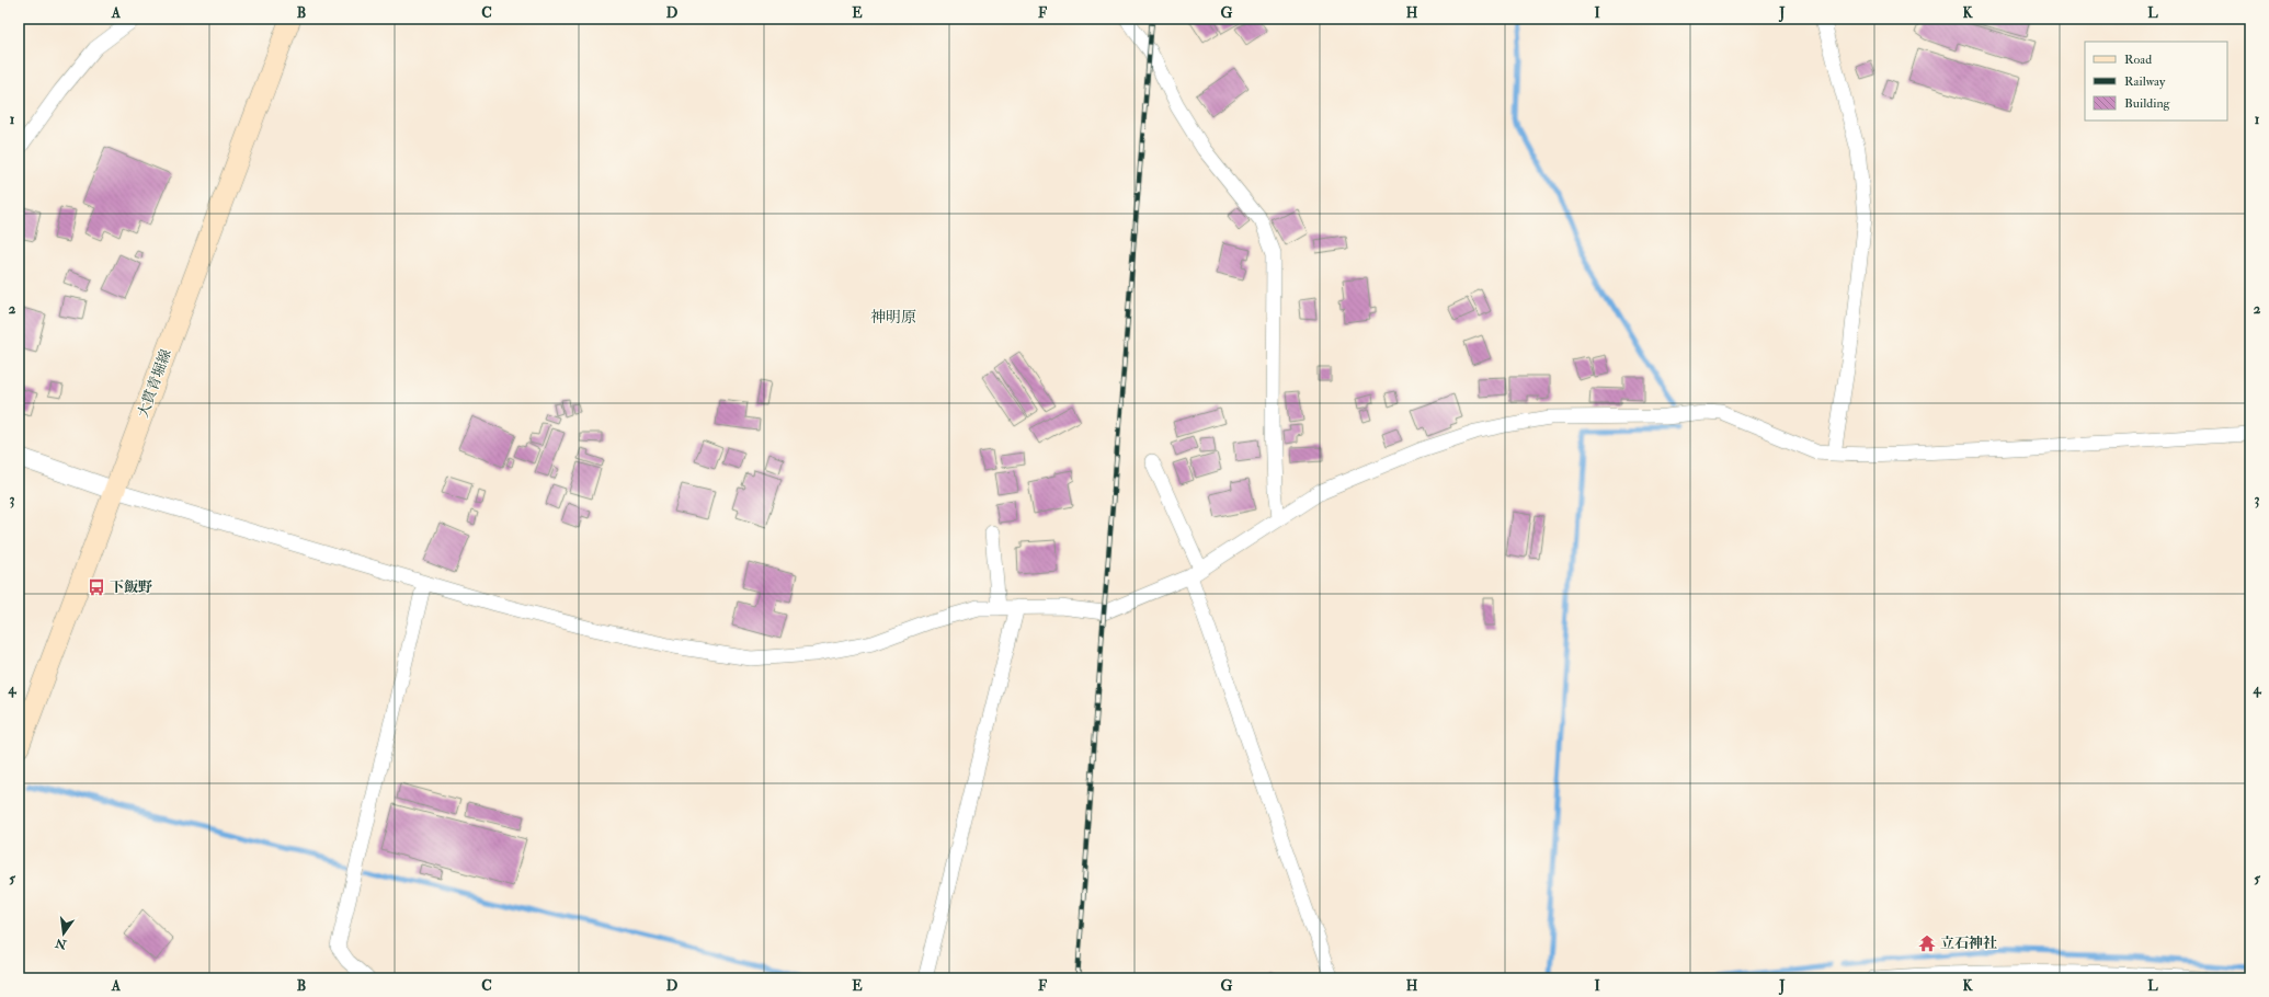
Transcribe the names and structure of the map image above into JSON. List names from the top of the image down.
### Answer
{
  "streets": {
    "main road": ["大貫青堀線"]
  },
  "districts": ["神明原"],
  "places": {
    "bus stop": ["下飯野"],
    "temple": ["立石神社"]
  },
  "legend": ["Road", "Railway", "Building"],
  "north": "bottom",
  "grid": {
    "columns": [
      "A",
      "B",
      "C",
      "D",
      "E",
      "F",
      "G",
      "H",
      "I",
      "J",
      "K",
      "L"
    ],
    "rows": [
      "1",
      "2",
      "3",
      "4",
      "5"
    ]
  }
}
